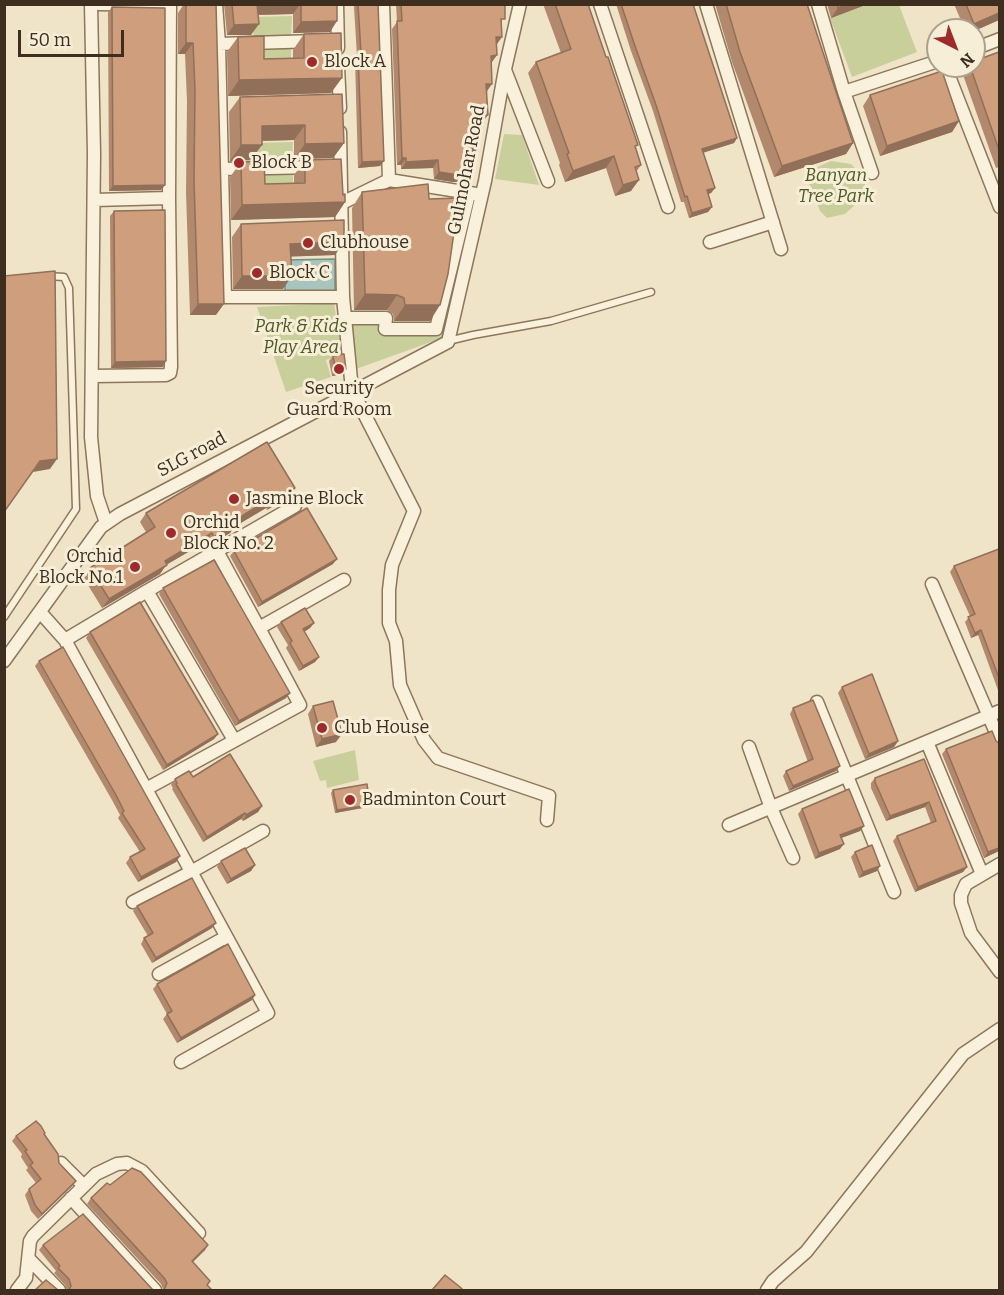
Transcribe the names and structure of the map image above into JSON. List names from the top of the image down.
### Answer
{
  "streets": {
    "street": ["Gulmohar Road", "SLG road"]
  },
  "crossings": [
    ["Gulmohar Road", "SLG road"]
  ],
  "parks": ["Banyan Tree Park", "Park & Kids Play Area"],
  "places": [
    "Block A",
    "Block B",
    "Clubhouse",
    "Block C",
    "Security Guard Room",
    "Jasmine Block",
    "Orchid Block No. 2",
    "Orchid Block No.1",
    "Club House",
    "Badminton Court"
  ],
  "scale_bar": "50 m",
  "north": "bottom right"
}
